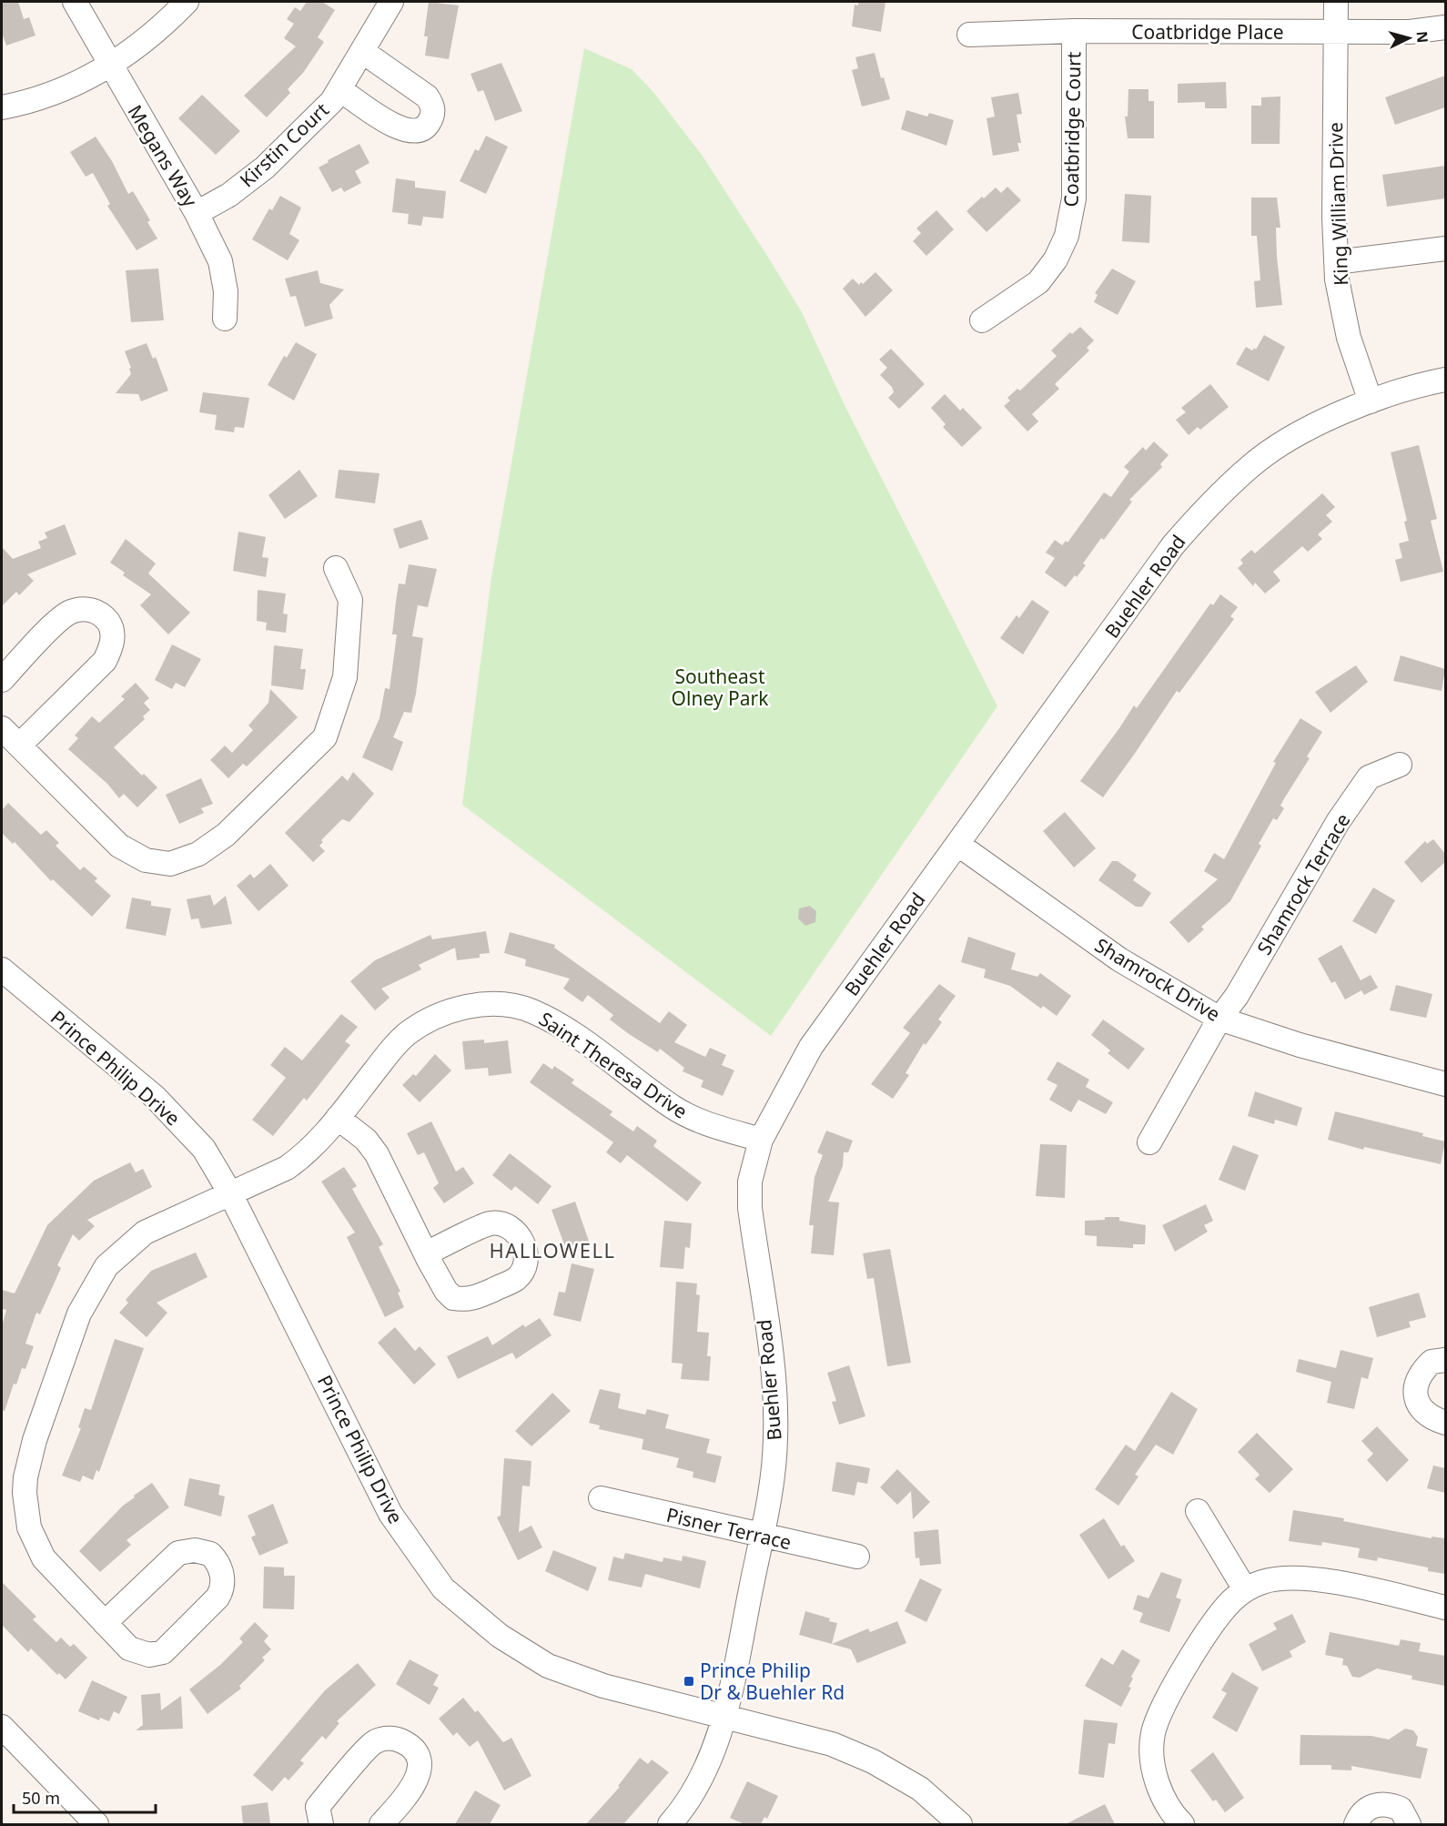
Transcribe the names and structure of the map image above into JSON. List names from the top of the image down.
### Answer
{
  "streets": {
    "street": [
      "Coatbridge Place",
      "Coatbridge Court",
      "Kirstin Court",
      "Megans Way",
      "King William Drive",
      "Buehler Road",
      "Shamrock Terrace",
      "Shamrock Drive",
      "Saint Theresa Drive",
      "Prince Philip Drive",
      "Pisner Terrace"
    ]
  },
  "crossings": [
    ["Coatbridge Place", "Coatbridge Court"],
    ["Coatbridge Place", "King William Drive"],
    ["Kirstin Court", "Megans Way"],
    ["King William Drive", "Buehler Road"],
    ["Buehler Road", "Shamrock Drive"],
    ["Buehler Road", "Saint Theresa Drive"],
    ["Buehler Road", "Prince Philip Drive"],
    ["Buehler Road", "Pisner Terrace"],
    ["Shamrock Terrace", "Shamrock Drive"],
    ["Saint Theresa Drive", "Prince Philip Drive"]
  ],
  "districts": ["HALLOWELL"],
  "parks": ["Southeast Olney Park"],
  "places": {
    "transit": ["Prince Philip Dr & Buehler Rd"]
  },
  "scale_bar": "50 m",
  "north": "right"
}
